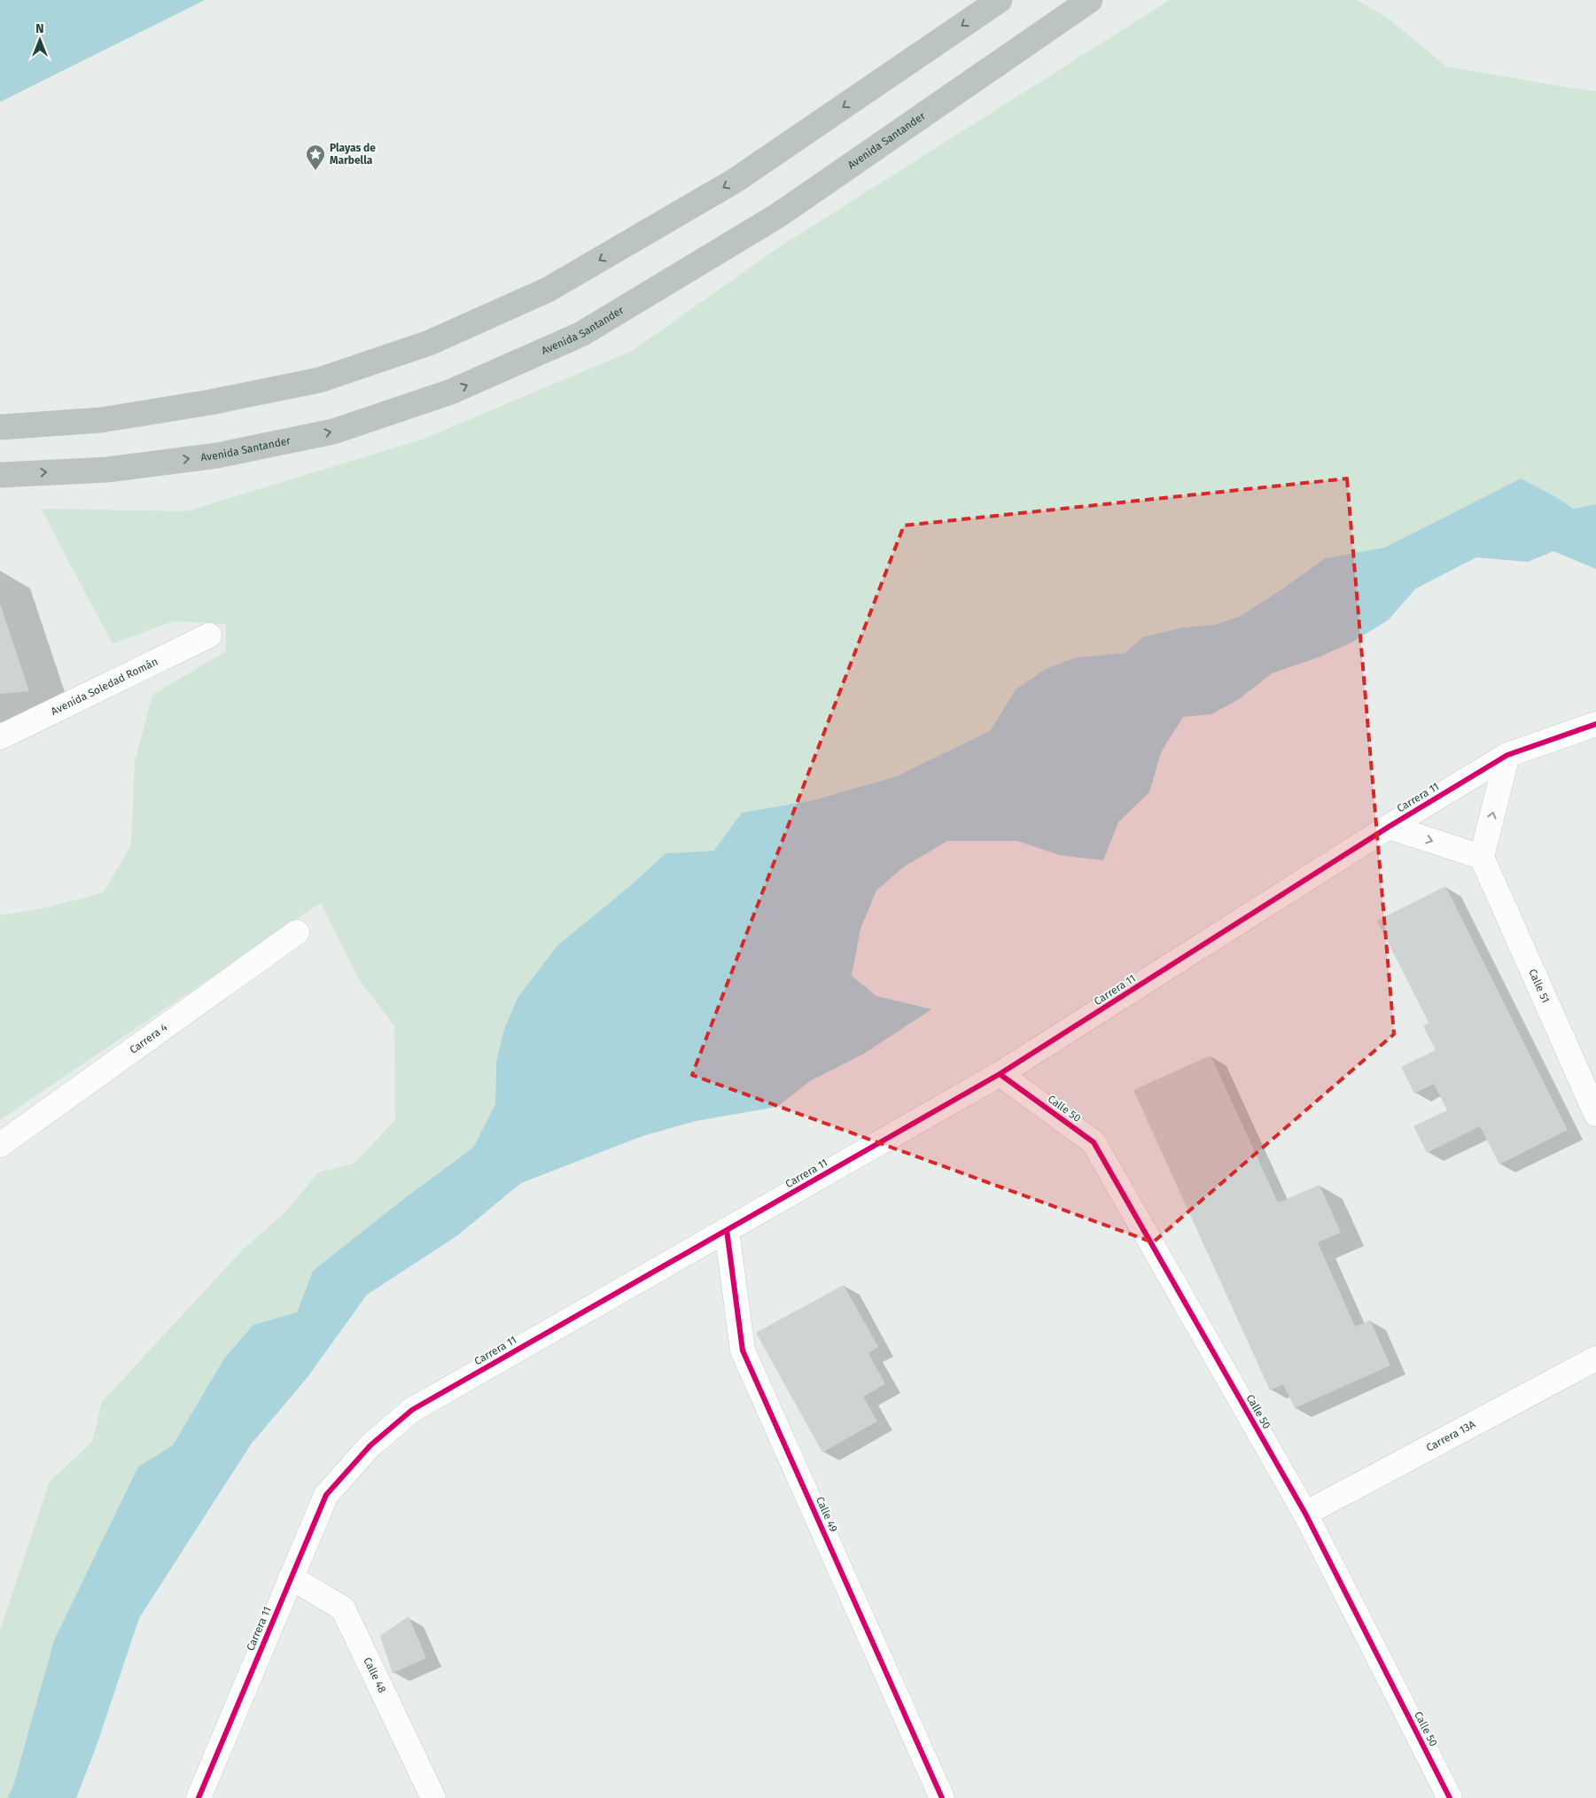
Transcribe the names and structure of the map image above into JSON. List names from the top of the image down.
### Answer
{
  "streets": {
    "highway": ["Avenida Santander"],
    "street": [
      "Avenida Soledad Román",
      "Carrera 11",
      "Calle 51",
      "Carrera 4",
      "Calle 50",
      "Carrera 13A",
      "Calle 49",
      "Calle 48"
    ]
  },
  "crossings": [
    ["Carrera 11", "Calle 50"],
    ["Carrera 11", "Calle 49"],
    ["Carrera 11", "Calle 48"],
    ["Calle 50", "Carrera 13A"]
  ],
  "places": {
    "place": ["Playas de Marbella"]
  },
  "north": "top"
}
